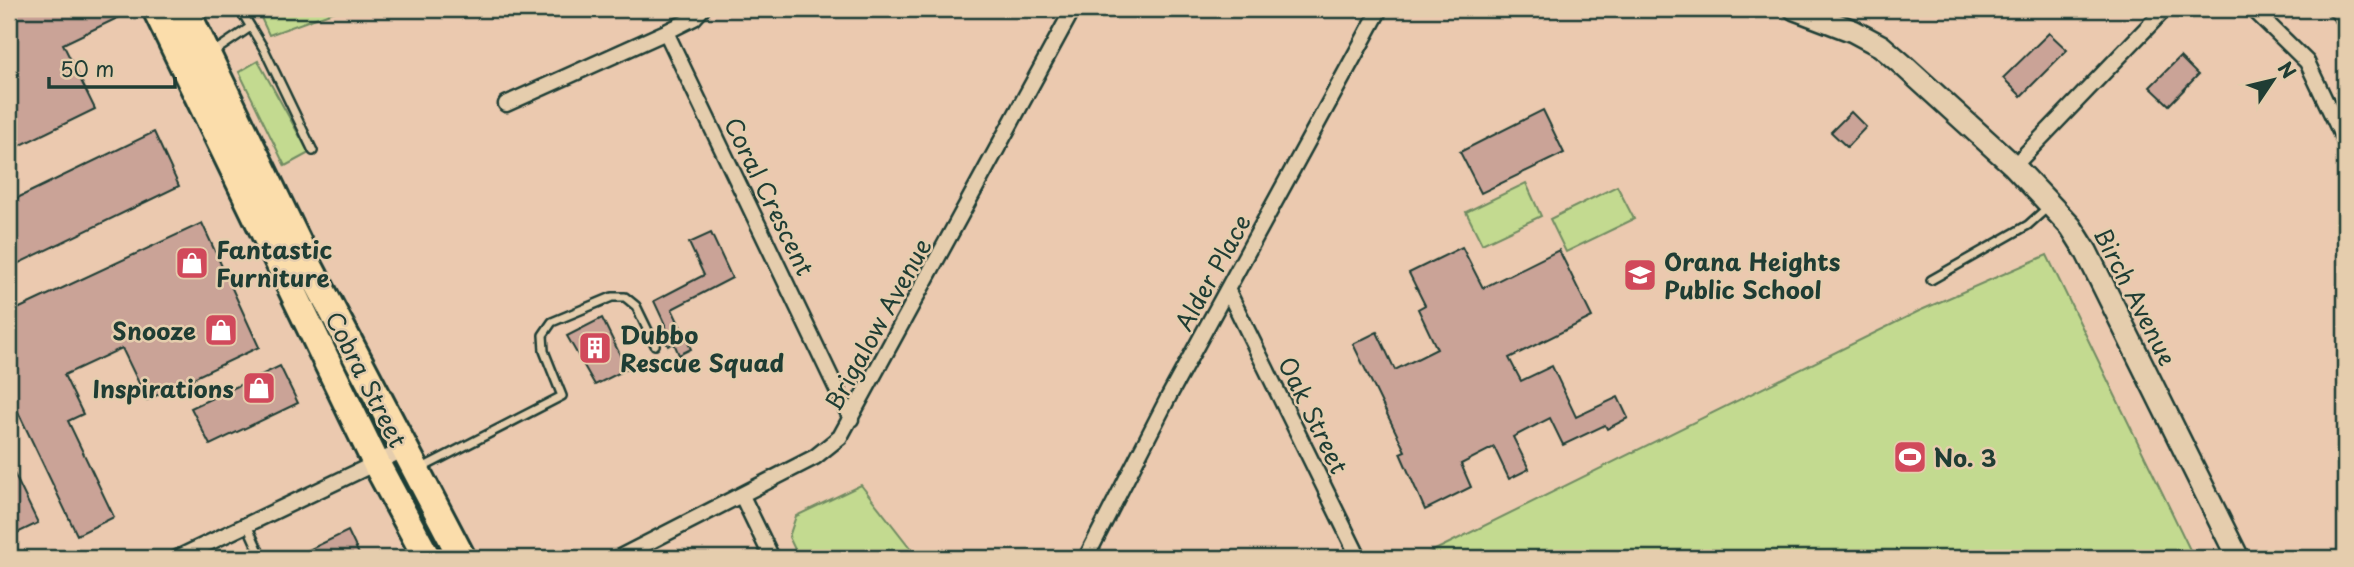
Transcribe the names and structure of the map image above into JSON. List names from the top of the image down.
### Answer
{
  "streets": {
    "highway": ["Cobra Street"],
    "street": [
      "Coral Crescent",
      "Alder Place",
      "Birch Avenue",
      "Brigalow Avenue",
      "Oak Street"
    ]
  },
  "crossings": [
    ["Coral Crescent", "Brigalow Avenue"],
    ["Alder Place", "Oak Street"]
  ],
  "places": {
    "shop": ["Fantastic Furniture", "Snooze", "Inspirations"],
    "school or university": ["Orana Heights Public School"],
    "building": ["Dubbo Rescue Squad"],
    "sports": ["No. 3"]
  },
  "scale_bar": "50 m",
  "north": "top right"
}
